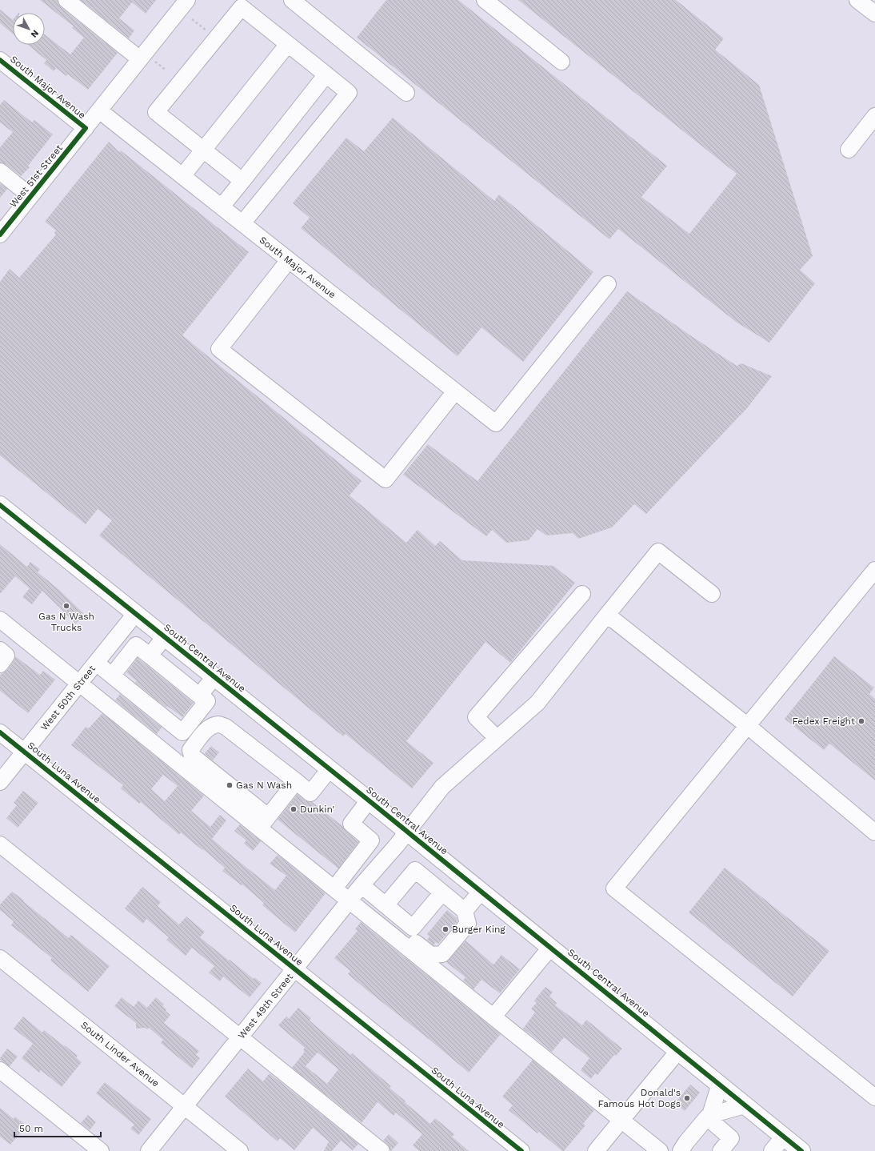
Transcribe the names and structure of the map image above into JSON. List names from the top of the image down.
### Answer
{
  "streets": {
    "main road": ["South Central Avenue"],
    "street": [
      "South Major Avenue",
      "West 51st Street",
      "West 50th Street",
      "South Luna Avenue",
      "West 49th Street",
      "South Linder Avenue"
    ]
  },
  "crossings": [
    ["South Major Avenue", "West 51st Street"],
    ["South Central Avenue", "West 50th Street"],
    ["South Central Avenue", "West 49th Street"],
    ["West 50th Street", "South Luna Avenue"],
    ["South Luna Avenue", "West 49th Street"],
    ["West 49th Street", "South Linder Avenue"]
  ],
  "places": [
    "Gas N Wash Trucks",
    "Fedex Freight",
    "Gas N Wash",
    "Dunkin'",
    "Burger King",
    "Donald's Famous Hot Dogs"
  ],
  "scale_bar": "50 m",
  "north": "bottom right"
}
